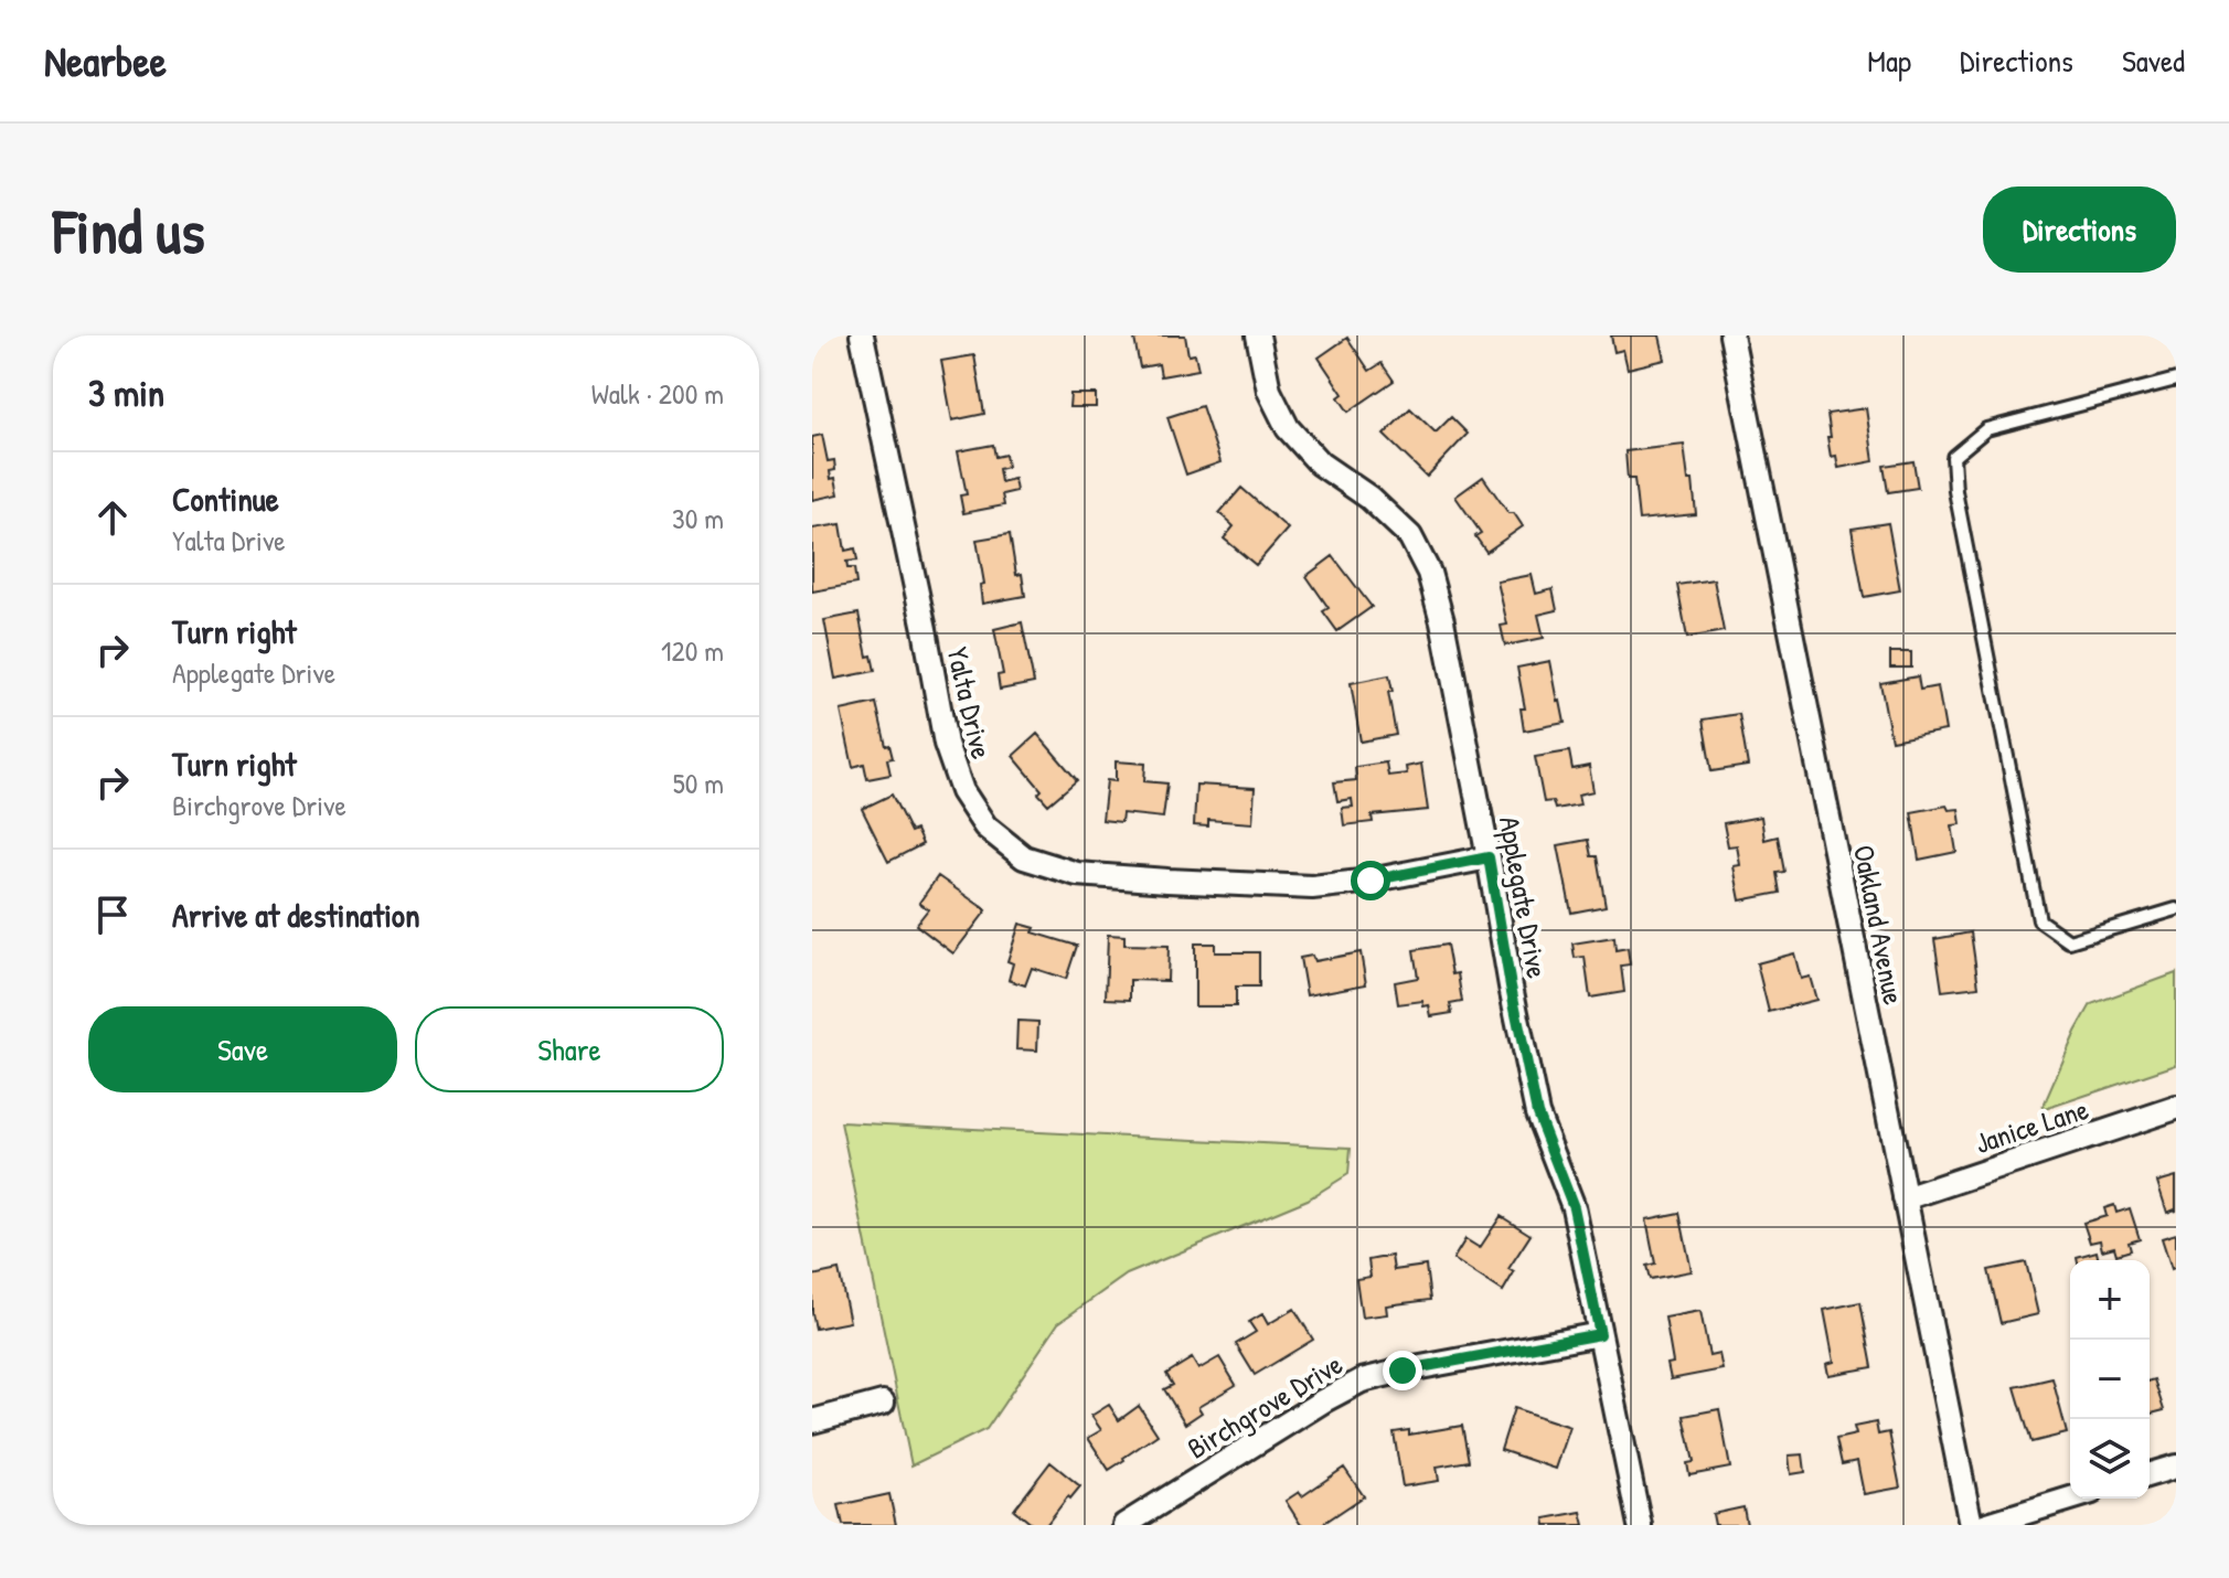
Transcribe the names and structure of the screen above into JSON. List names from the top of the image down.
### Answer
{
  "streets": {
    "street": [
      "Yalta Drive",
      "Applegate Drive",
      "Oakland Avenue",
      "Janice Lane",
      "Birchgrove Drive"
    ]
  },
  "crossings": [
    ["Yalta Drive", "Applegate Drive"],
    ["Applegate Drive", "Birchgrove Drive"],
    ["Oakland Avenue", "Janice Lane"]
  ],
  "page": {
    "header": "Nearbee",
    "nav": ["Map", "Directions", "Saved"],
    "buttons": [
      "Directions",
      ["Save", "Share"]
    ],
    "title": "Find us",
    "heading": ["3 min", "Walk · 200 m"],
    "list": [
      ["Continue", "Yalta Drive", "30 m"],
      ["Turn right", "Applegate Drive", "120 m"],
      ["Turn right", "Birchgrove Drive", "50 m"],
      "Arrive at destination"
    ],
    "map_buttons": ["+", "−"]
  }
}
